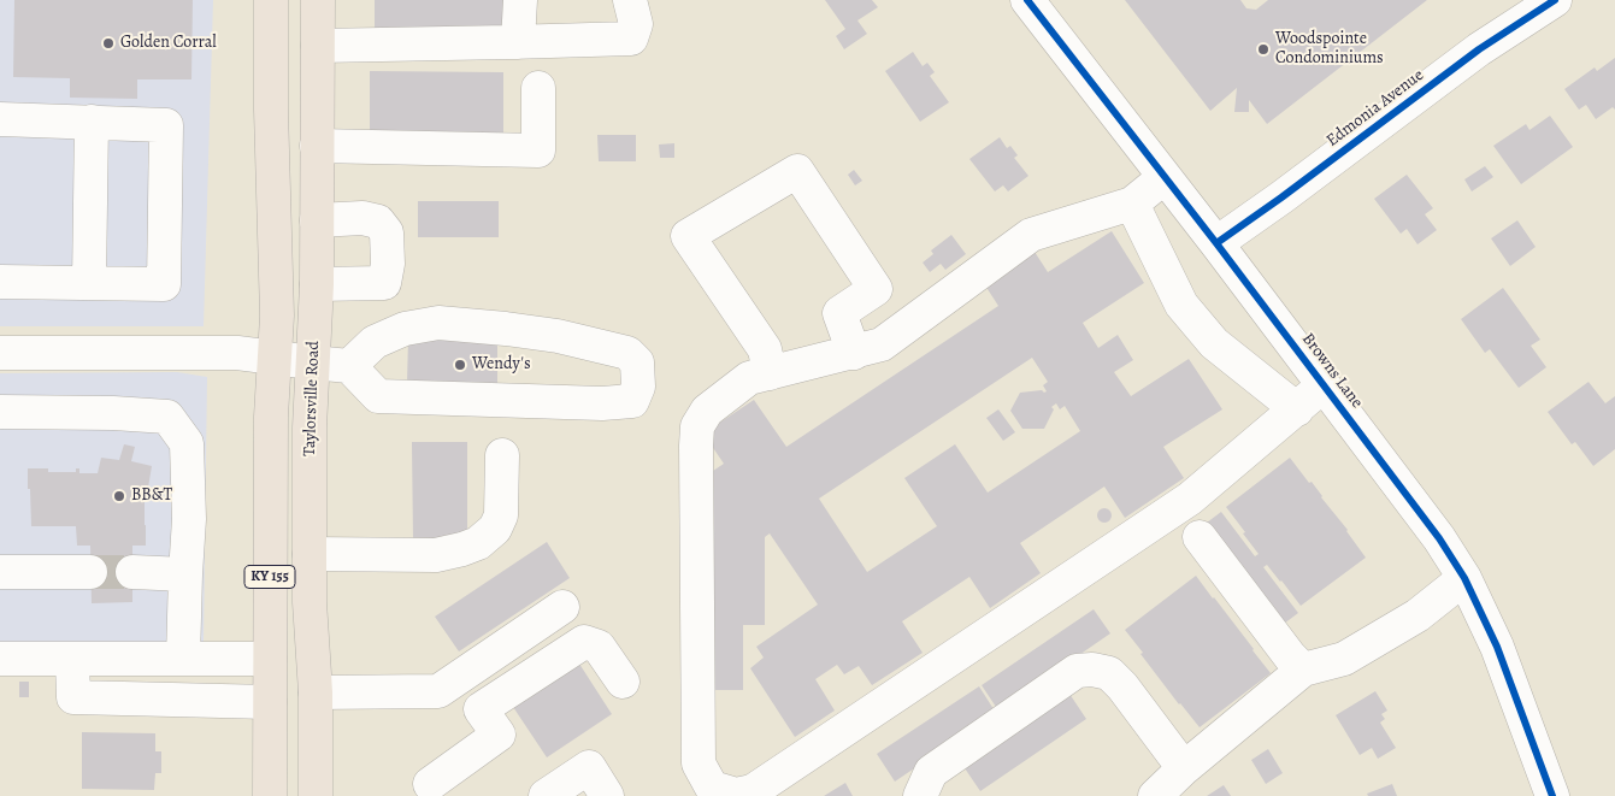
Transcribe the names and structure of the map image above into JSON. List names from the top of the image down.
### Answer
{
  "streets": {
    "main road": ["Taylorsville Road", "KY 155"],
    "street": ["Edmonia Avenue", "Browns Lane"]
  },
  "crossings": [
    ["Edmonia Avenue", "Browns Lane"]
  ],
  "places": [
    "Golden Corral",
    "Woodspointe Condominiums",
    "Wendy's",
    "BB&T"
  ]
}
